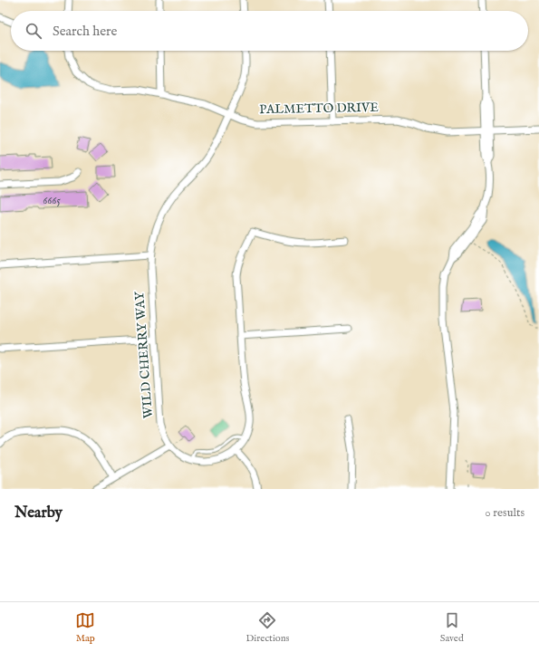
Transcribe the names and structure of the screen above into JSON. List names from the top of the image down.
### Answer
{
  "streets": {
    "street": ["PALMETTO DRIVE", "WILD CHERRY WAY"]
  },
  "crossings": [
    ["PALMETTO DRIVE", "WILD CHERRY WAY"]
  ],
  "house_numbers": ["6665"],
  "page": {
    "search": "Search here",
    "heading": ["Nearby", "0 results"],
    "nav": ["Map", "Directions", "Saved"]
  }
}
